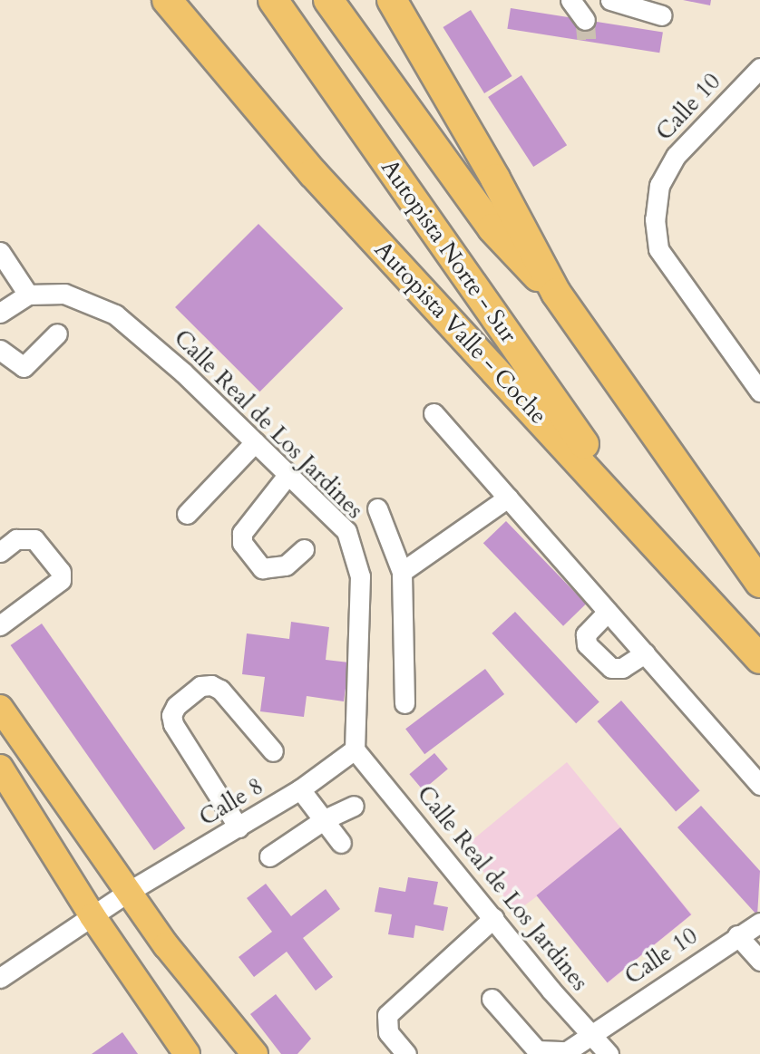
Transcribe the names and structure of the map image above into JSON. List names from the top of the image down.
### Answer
{
  "streets": {
    "highway": ["Autopista Norte - Sur", "Autopista Valle - Coche"],
    "street": ["Calle 10", "Calle Real de Los Jardines", "Calle 8"]
  },
  "crossings": [
    ["Calle 10", "Calle Real de Los Jardines"],
    ["Autopista Norte - Sur", "Autopista Valle - Coche"],
    ["Calle Real de Los Jardines", "Calle 8"]
  ]
}
